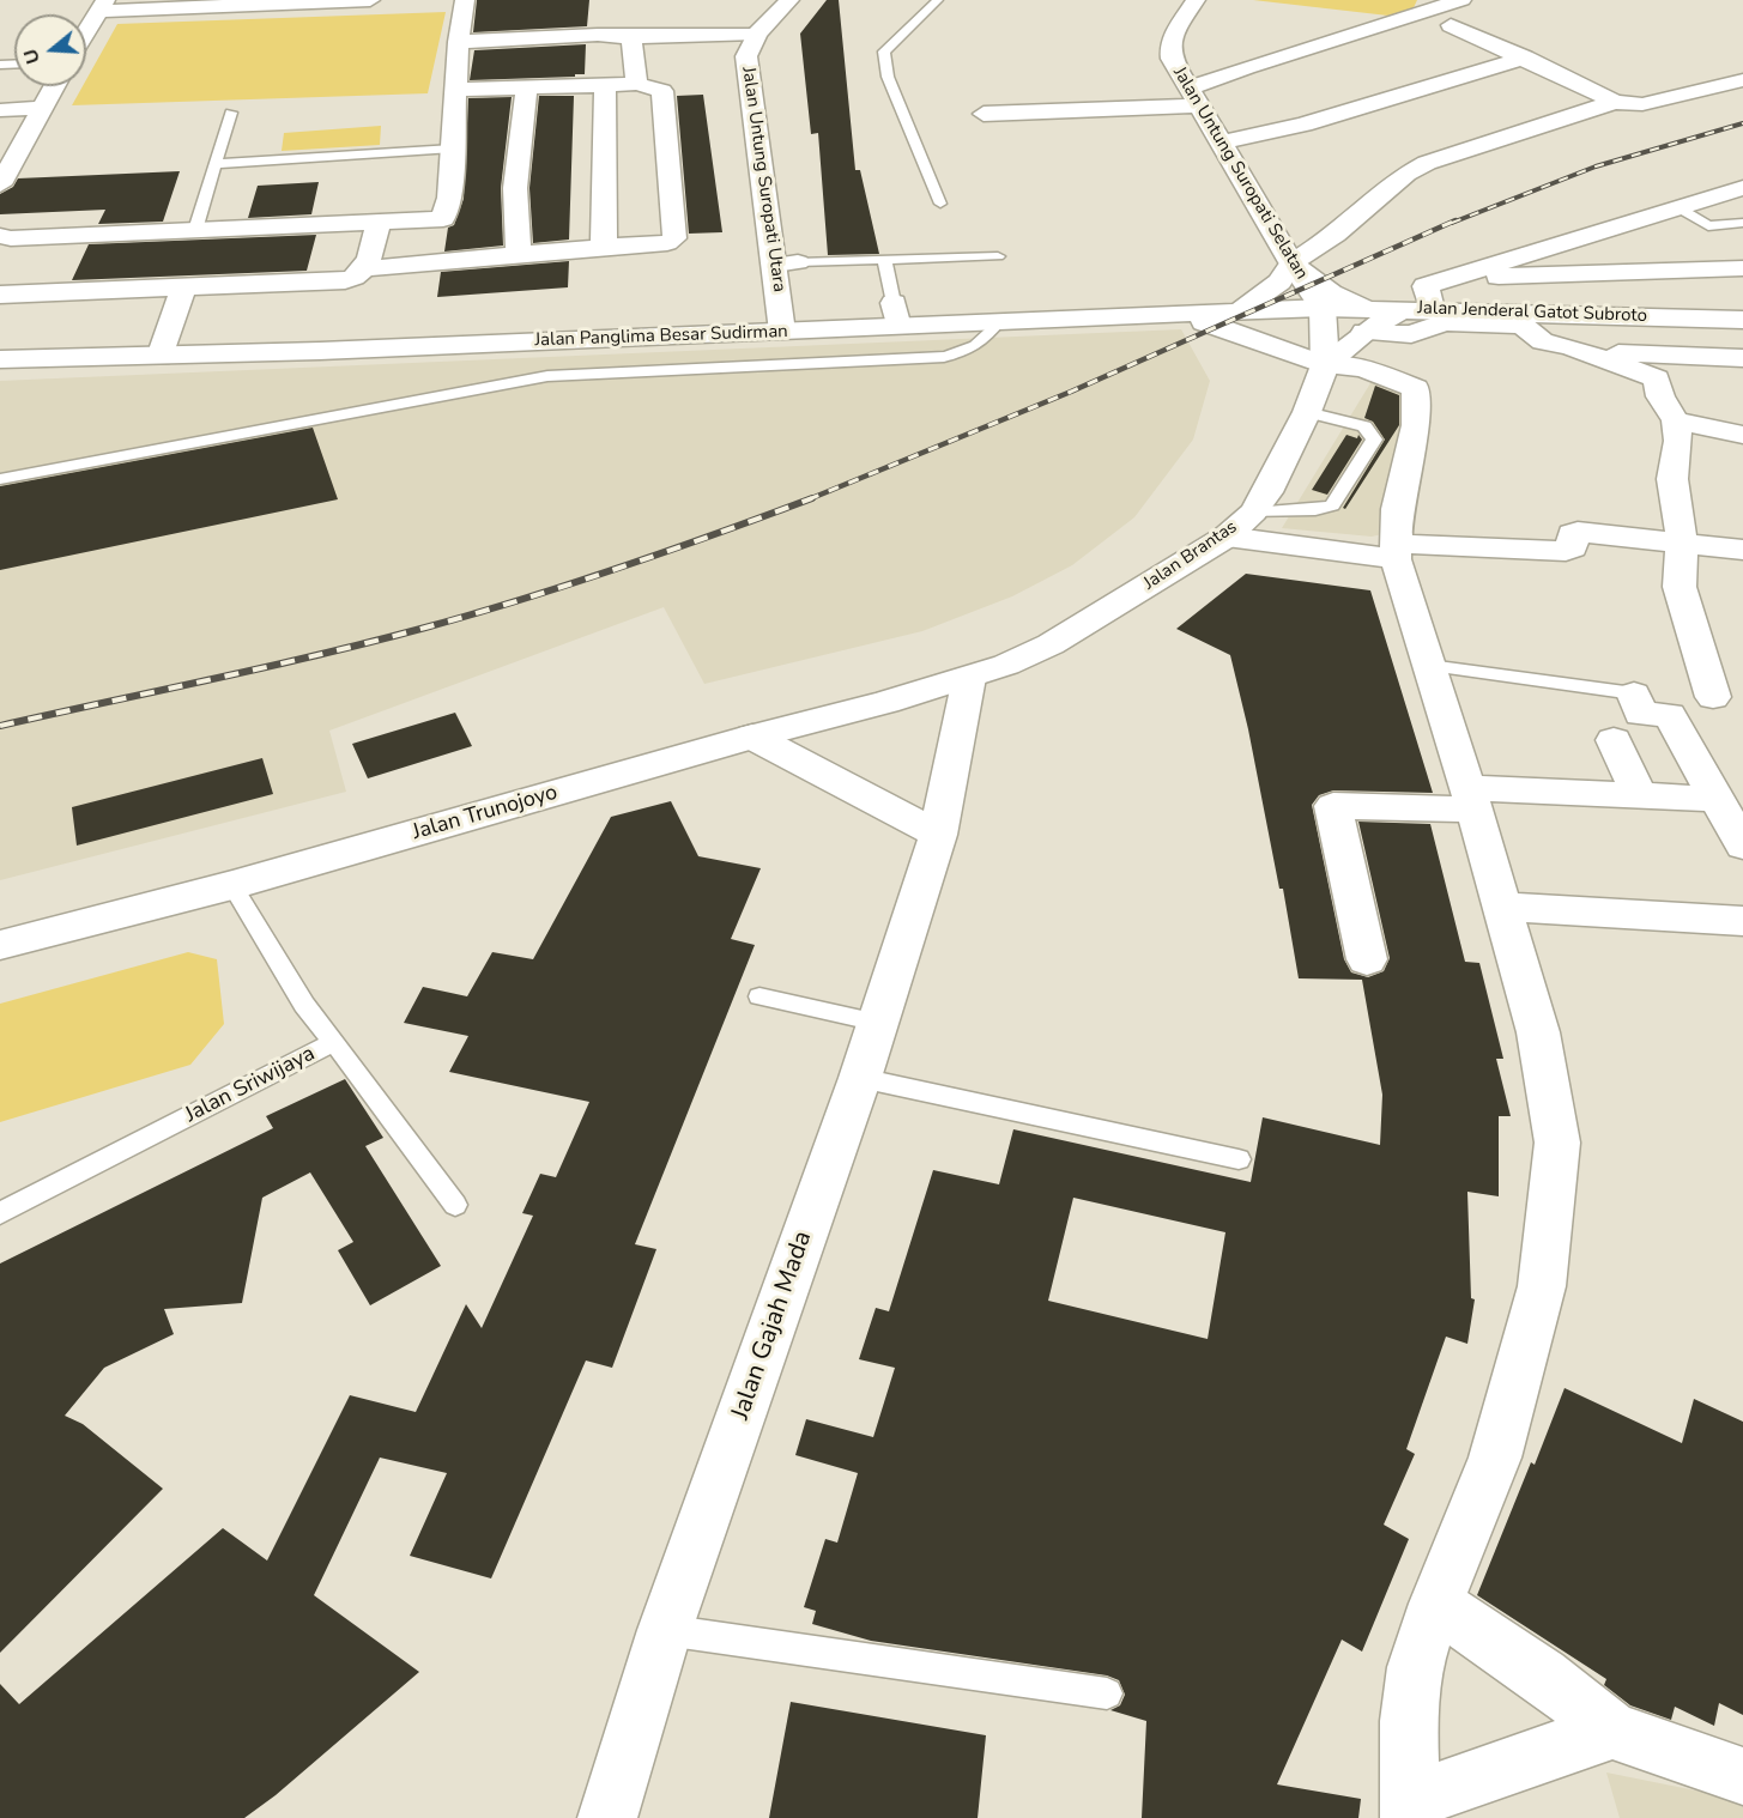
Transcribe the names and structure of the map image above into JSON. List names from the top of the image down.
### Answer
{
  "streets": {
    "main road": [
      "Jalan Untung Suropati Selatan",
      "Jalan Untung Suropati Utara",
      "Jalan Jenderal Gatot Subroto",
      "Jalan Panglima Besar Sudirman",
      "Jalan Brantas",
      "Jalan Trunojoyo",
      "Jalan Gajah Mada"
    ],
    "lane": ["Jalan Sriwijaya"]
  },
  "crossings": [
    ["Jalan Untung Suropati Selatan", "Jalan Panglima Besar Sudirman"],
    ["Jalan Untung Suropati Selatan", "Jalan Brantas"],
    ["Jalan Untung Suropati Utara", "Jalan Panglima Besar Sudirman"],
    ["Jalan Panglima Besar Sudirman", "Jalan Brantas"],
    ["Jalan Brantas", "Jalan Trunojoyo"],
    ["Jalan Brantas", "Jalan Gajah Mada"],
    ["Jalan Trunojoyo", "Jalan Sriwijaya"],
    ["Jalan Trunojoyo", "Jalan Gajah Mada"]
  ],
  "north": "left"
}
